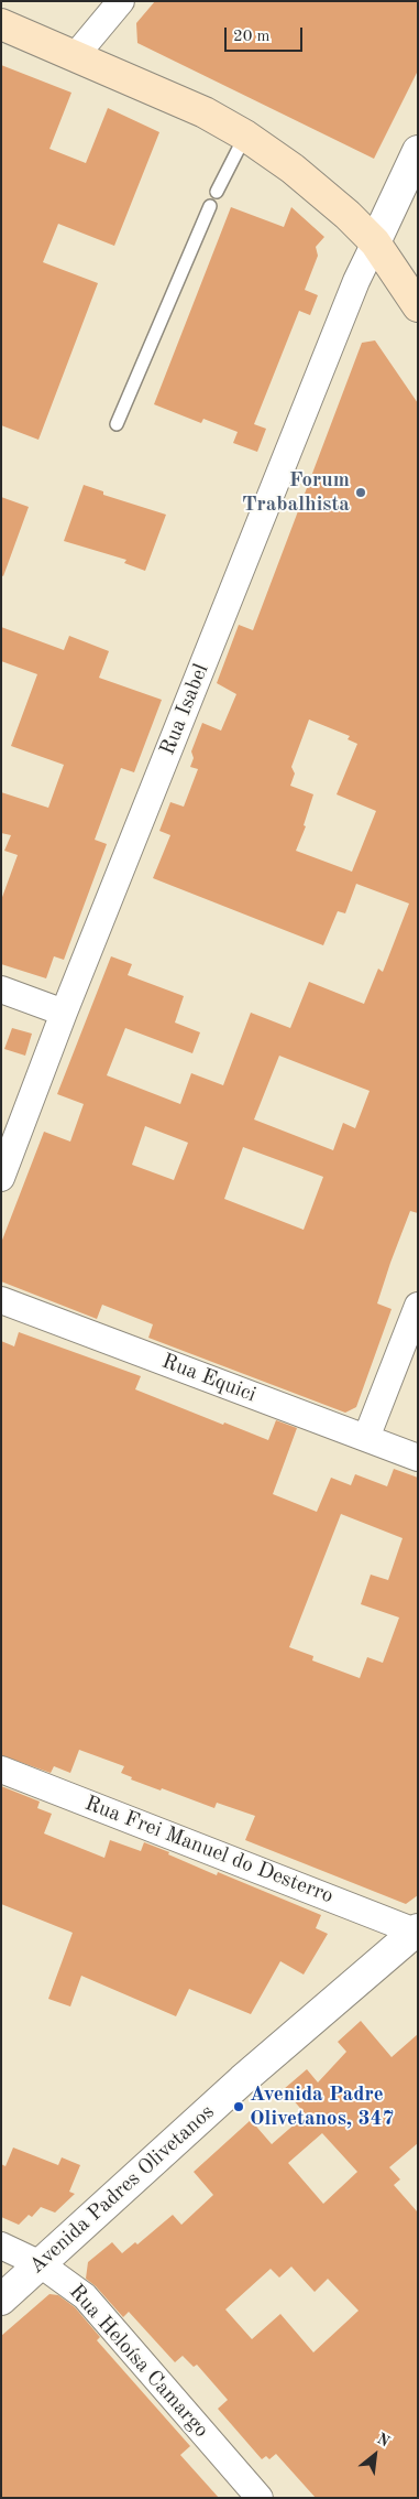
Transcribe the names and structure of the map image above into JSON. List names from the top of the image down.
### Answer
{
  "streets": {
    "street": [
      "Rua Isabel",
      "Rua Equici",
      "Rua Frei Manuel do Desterro",
      "Avenida Padres Olivetanos",
      "Rua Heloísa Camargo"
    ]
  },
  "crossings": [
    ["Rua Frei Manuel do Desterro", "Avenida Padres Olivetanos"],
    ["Avenida Padres Olivetanos", "Rua Heloísa Camargo"]
  ],
  "places": ["Forum Trabalhista", "Avenida Padre Olivetanos, 347"],
  "scale_bar": "20 m",
  "north": "top right"
}
